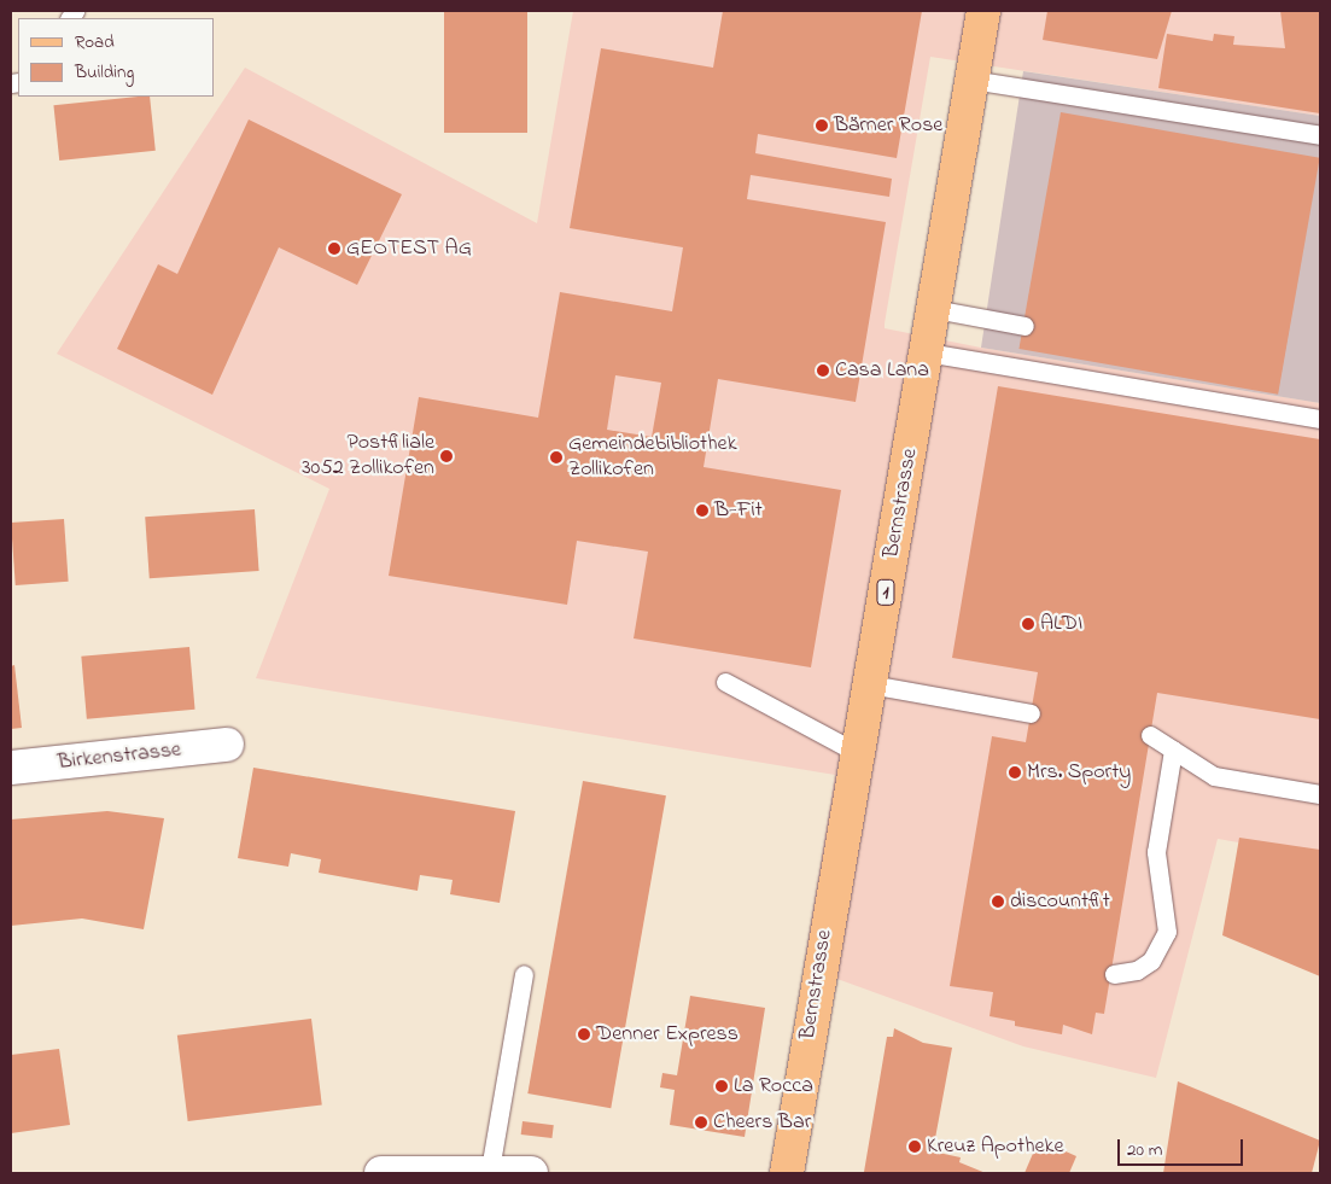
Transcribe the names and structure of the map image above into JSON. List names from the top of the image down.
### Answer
{
  "streets": {
    "main road": ["Bernstrasse", "1"],
    "street": ["Birkenstrasse"]
  },
  "places": [
    "Bärner Rose",
    "GEOTEST AG",
    "Casa Lana",
    "Postfiliale 3052 Zollikofen",
    "Gemeindebibliothek Zollikofen",
    "B-Fit",
    "ALDI",
    "Mrs. Sporty",
    "discountfit",
    "Denner Express",
    "La Rocca",
    "Cheers Bar",
    "Kreuz Apotheke"
  ],
  "legend": ["Road", "Building"],
  "scale_bar": "20 m"
}
